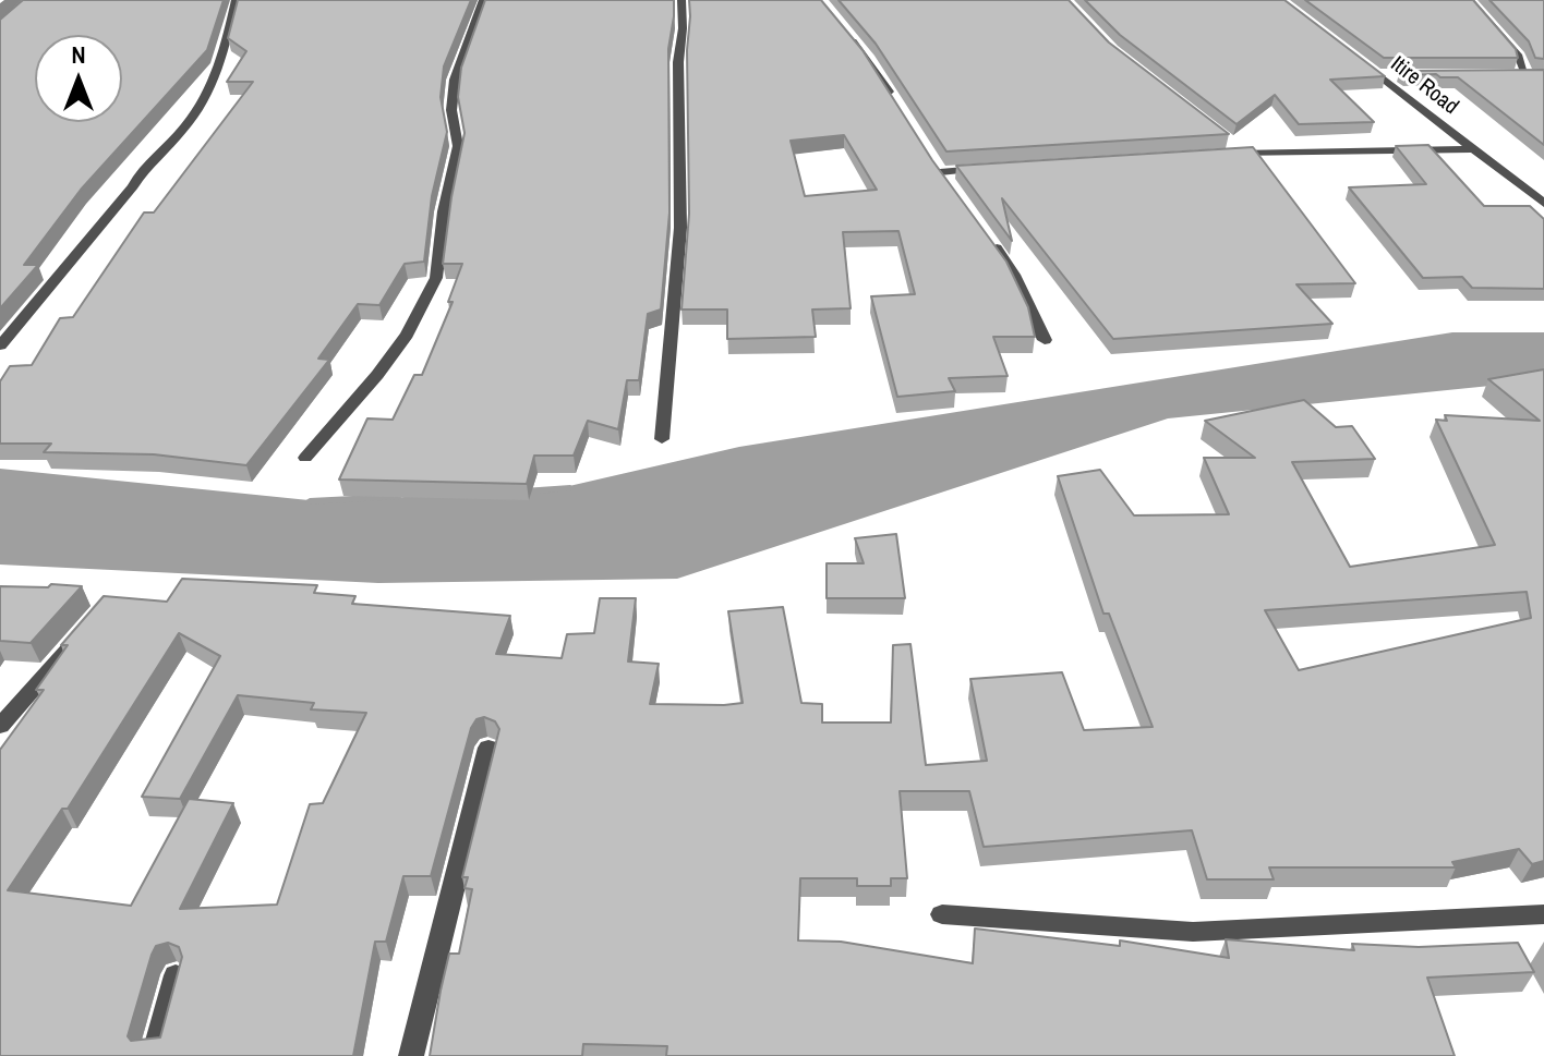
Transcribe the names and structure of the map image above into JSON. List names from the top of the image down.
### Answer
{
  "streets": {
    "street": ["Itire Road"]
  },
  "north": "top"
}
